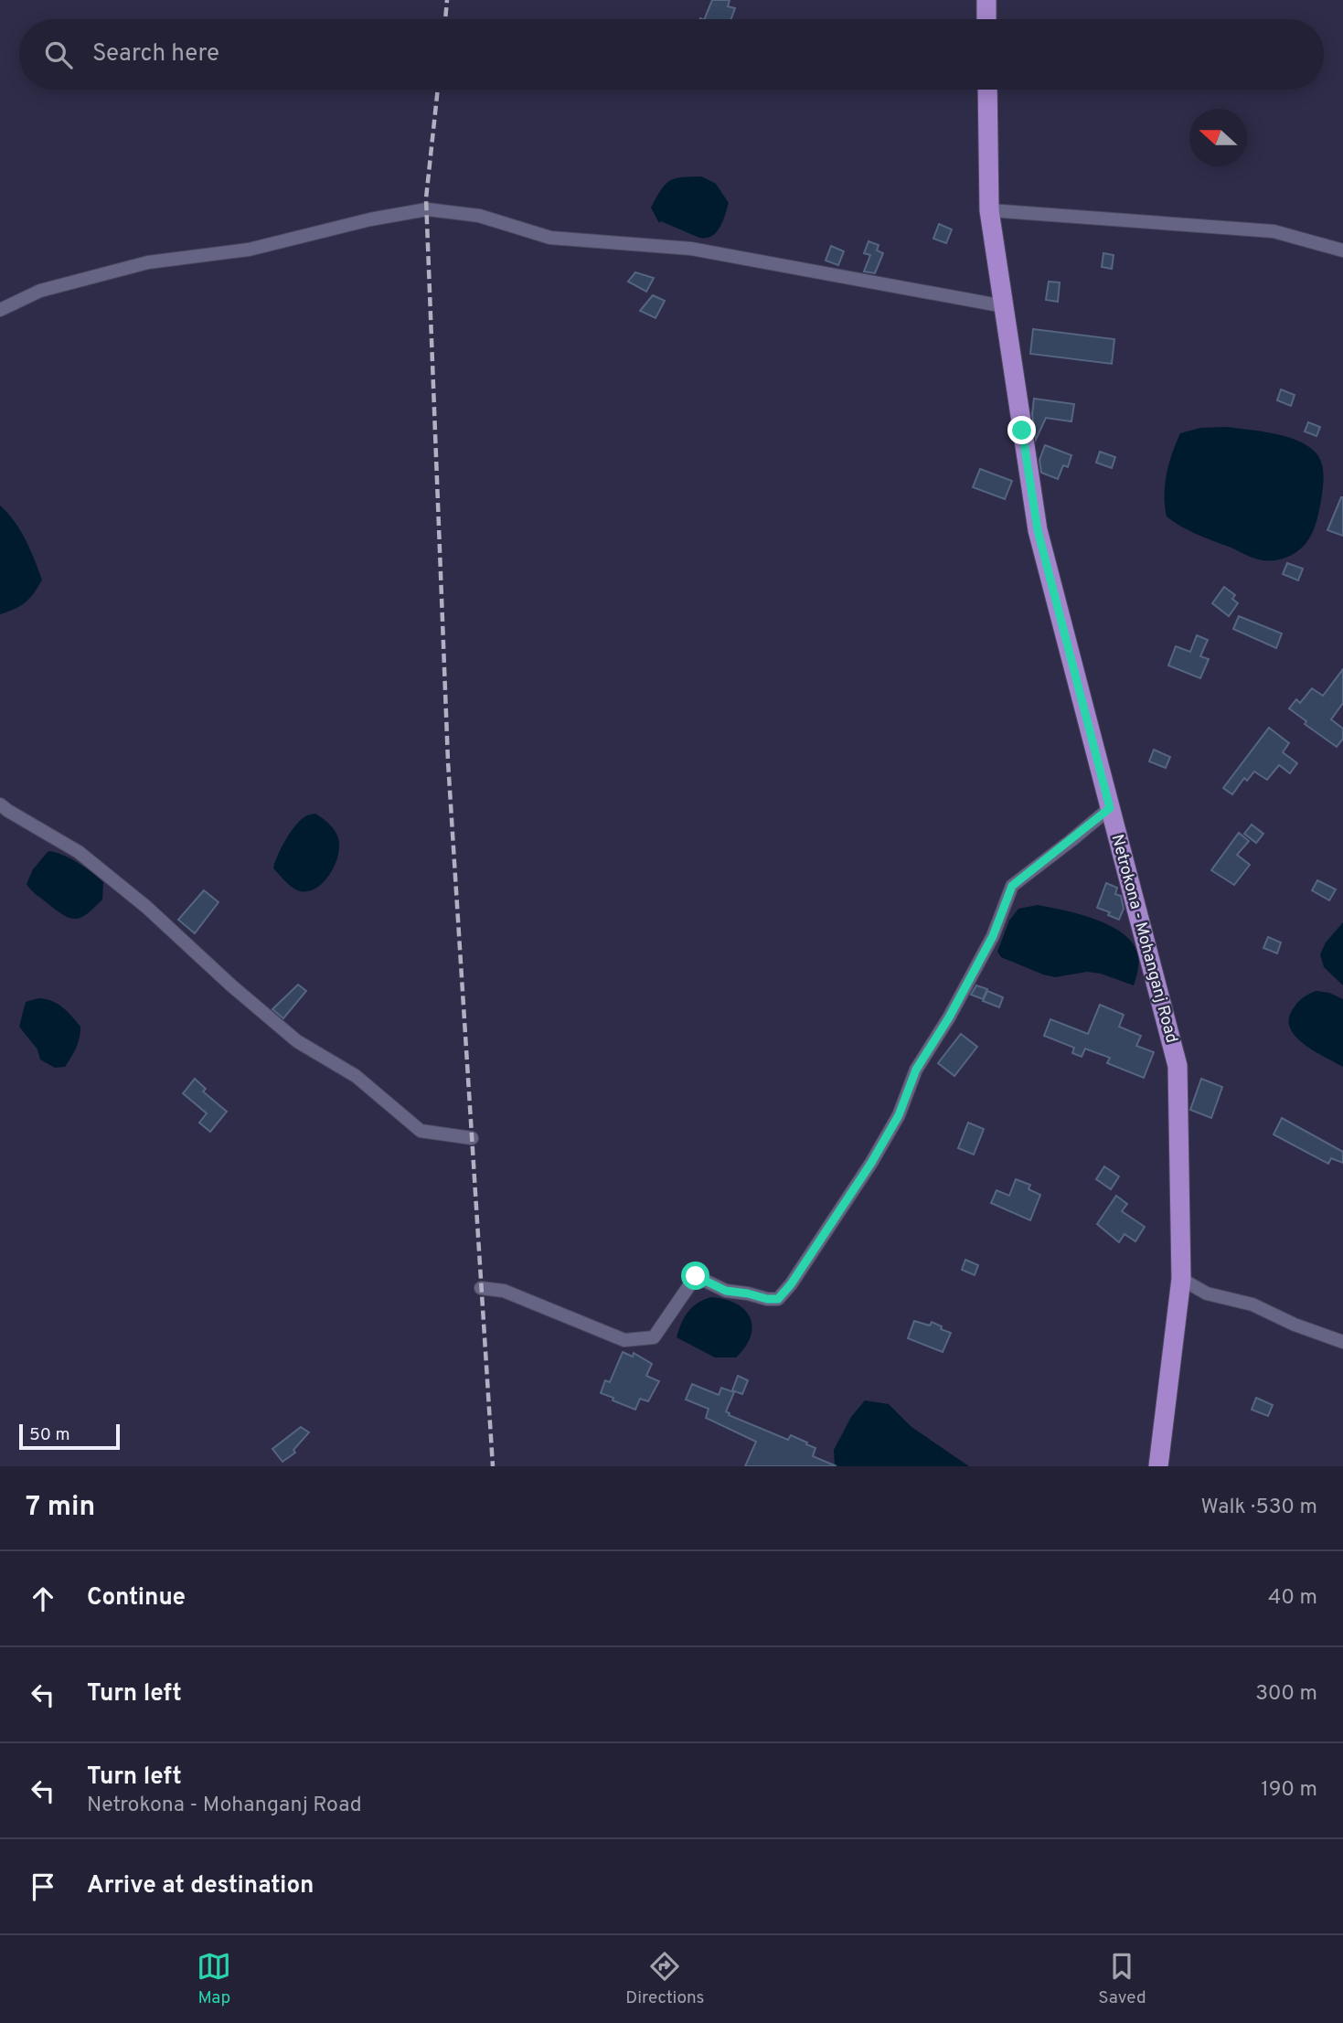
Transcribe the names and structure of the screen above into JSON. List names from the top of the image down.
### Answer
{
  "streets": {
    "main road": ["Netrokona - Mohanganj Road"]
  },
  "scale_bar": "50 m",
  "north": "left",
  "page": {
    "search": "Search here",
    "scale": "50 m",
    "heading": ["7 min", "Walk · 530 m"],
    "list": [
      ["Continue", "40 m"],
      ["Turn left", "300 m"],
      ["Turn left", "Netrokona - Mohanganj Road", "190 m"],
      "Arrive at destination"
    ],
    "nav": ["Map", "Directions", "Saved"]
  }
}
